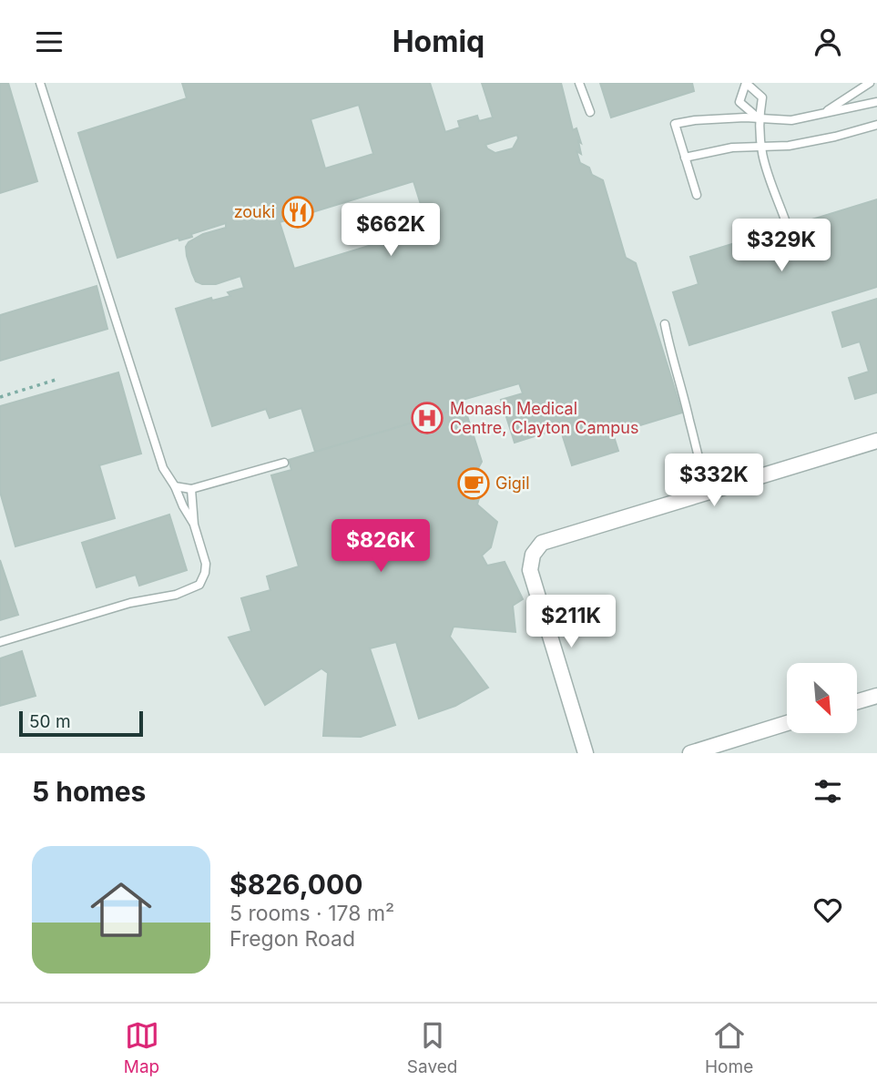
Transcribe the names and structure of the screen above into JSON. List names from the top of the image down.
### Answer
{
  "places": {
    "restaurant": ["zouki"],
    "hospital": ["Monash Medical Centre, Clayton Campus"],
    "cafe": ["Gigil"]
  },
  "scale_bar": "50 m",
  "north": "bottom right",
  "page": {
    "header": "Homiq",
    "price": [
      "$662K",
      "$329K",
      "$332K",
      "$826K",
      "$211K"
    ],
    "scale": "50 m",
    "heading": "5 homes",
    "list": [
      {
        "name": "$826,000",
        "note": "5 rooms · 178 m² · Fregon Road"
      }
    ],
    "tabs": ["Map", "Saved", "Home"]
  }
}
